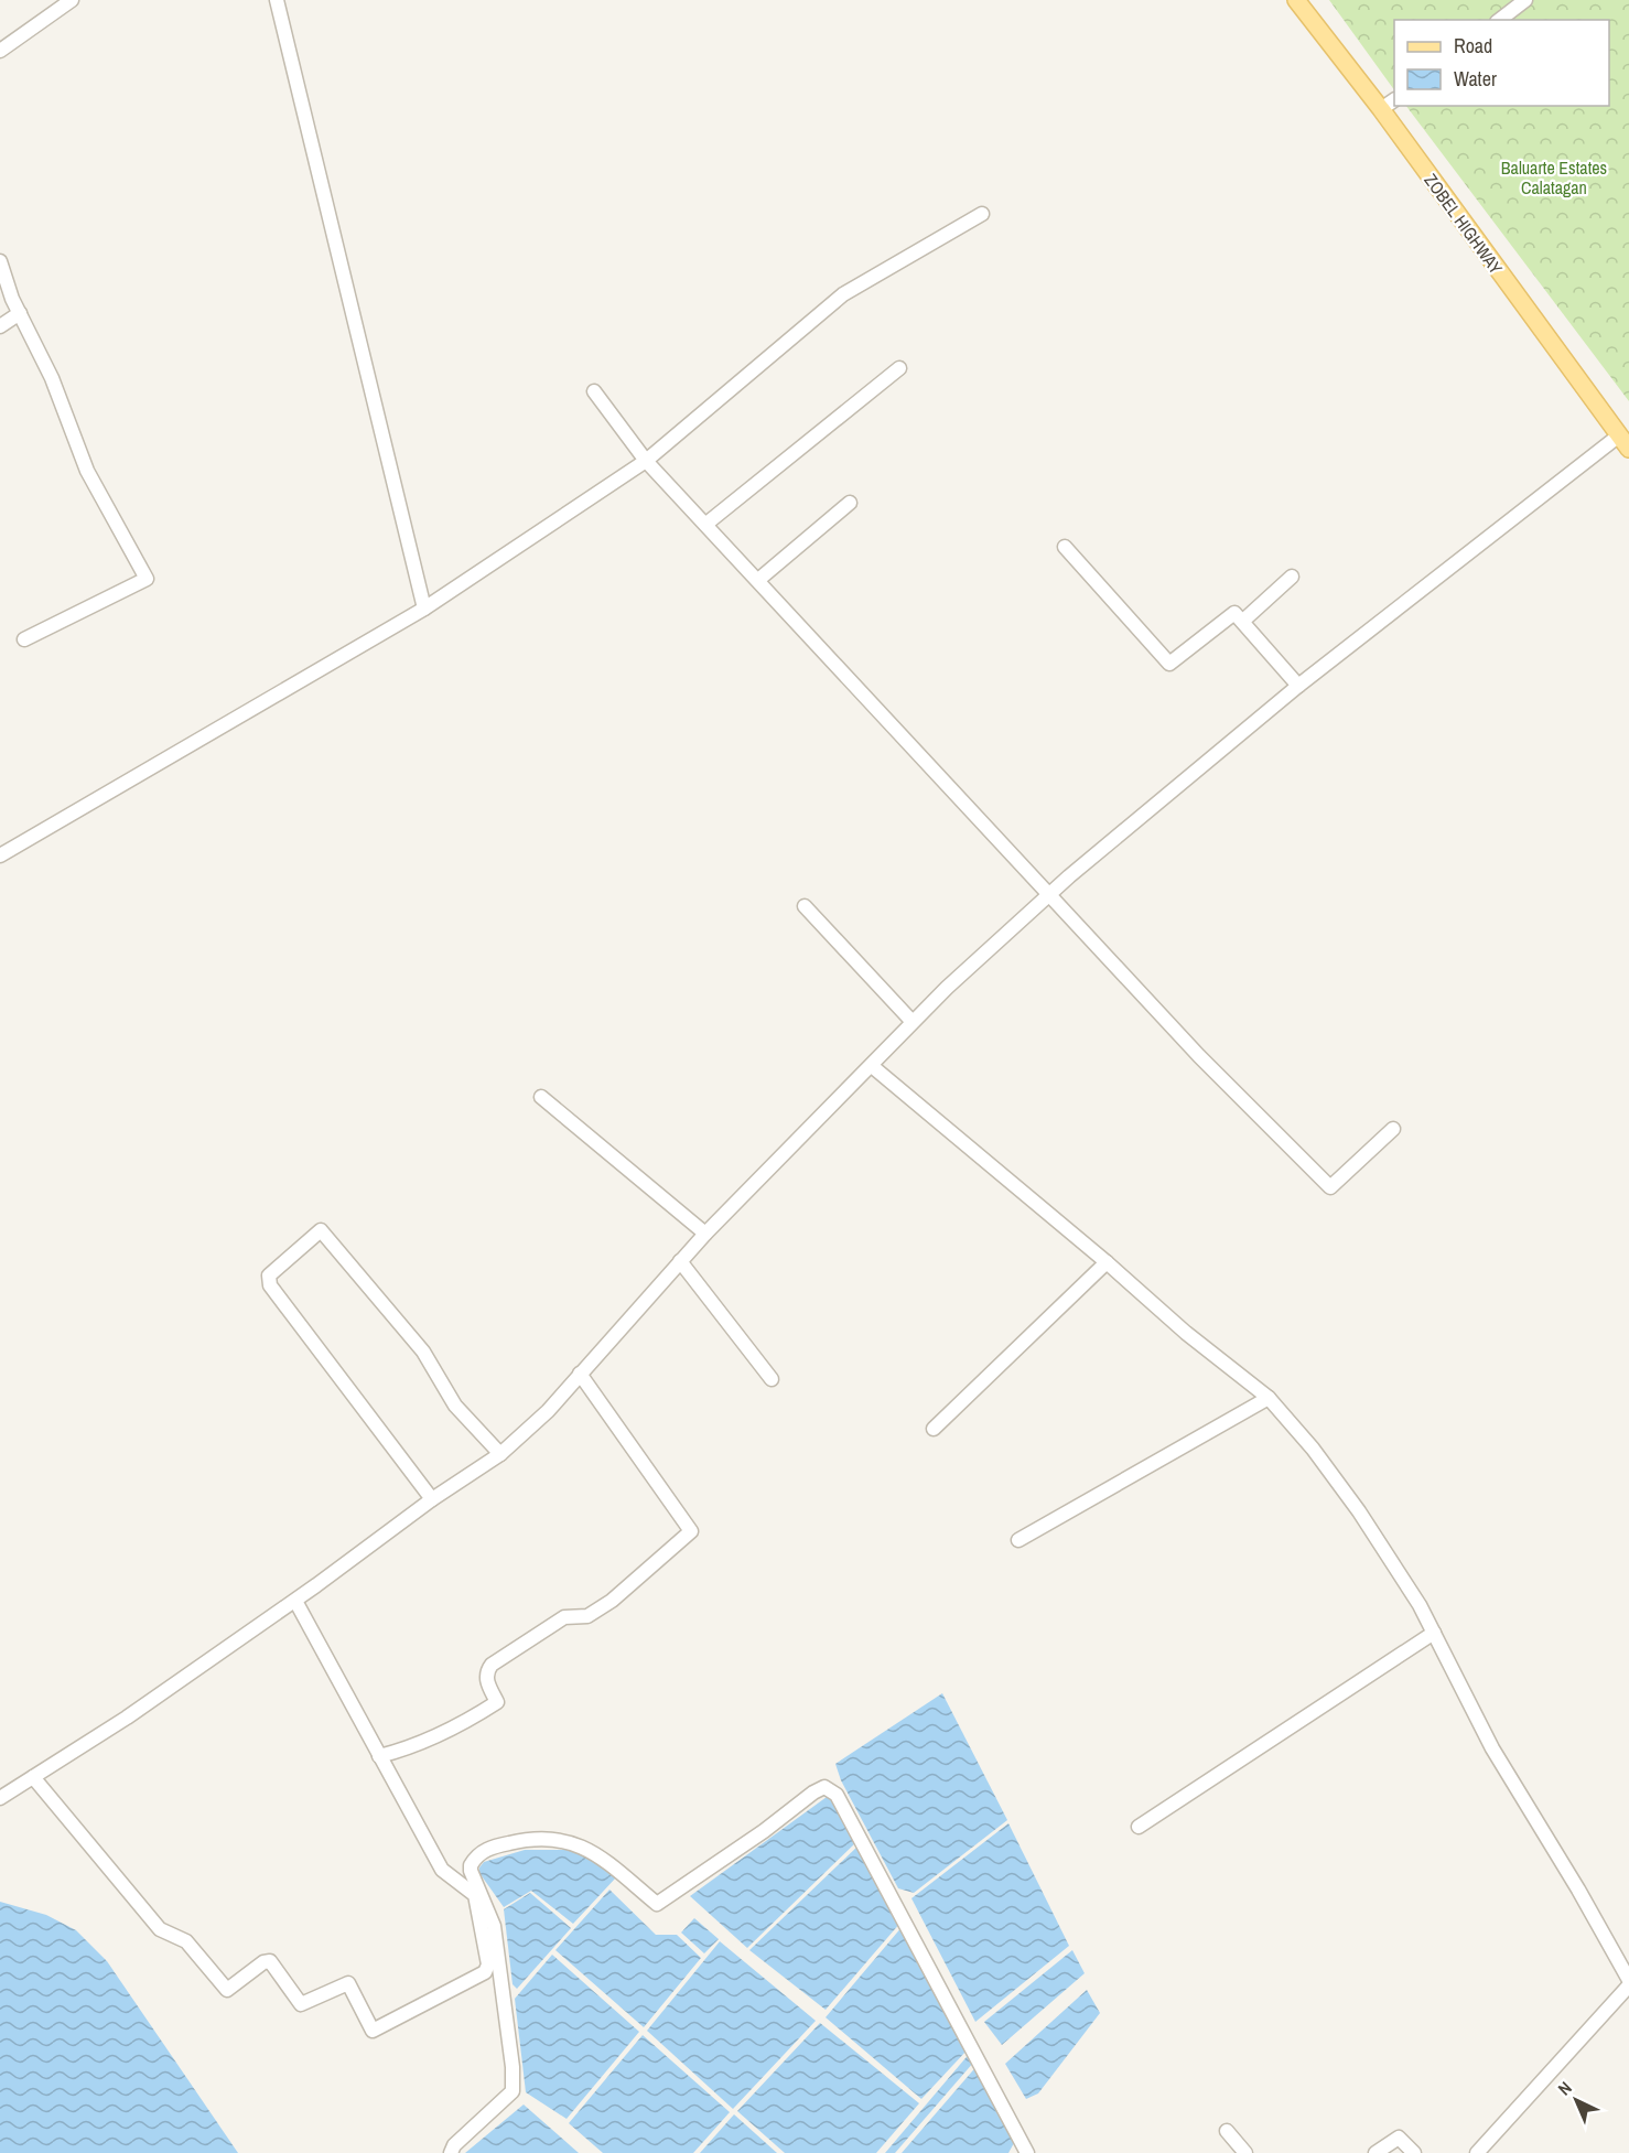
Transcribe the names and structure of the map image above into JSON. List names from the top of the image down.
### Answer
{
  "streets": {
    "main road": ["ZOBEL HIGHWAY"]
  },
  "parks": ["Baluarte Estates Calatagan"],
  "legend": ["Road", "Water"],
  "north": "top left"
}
